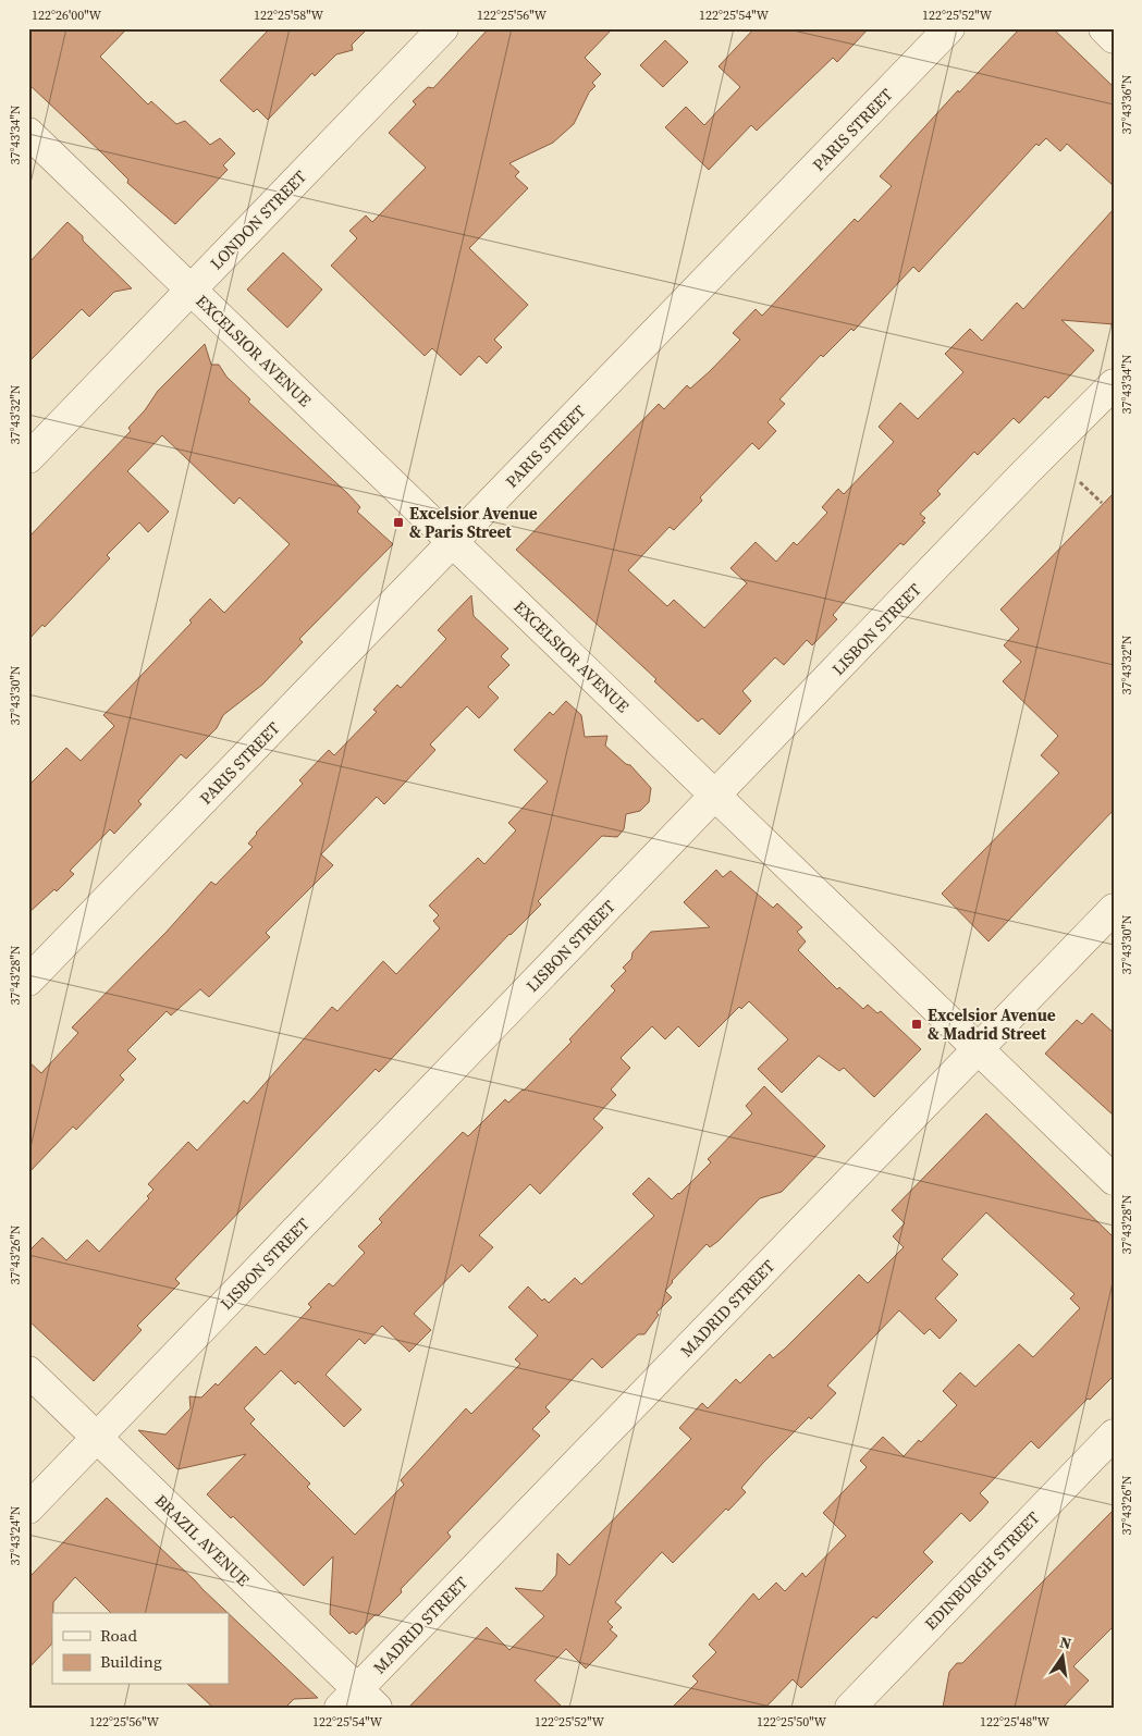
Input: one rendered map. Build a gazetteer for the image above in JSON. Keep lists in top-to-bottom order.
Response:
{
  "streets": {
    "street": [
      "PARIS STREET",
      "LONDON STREET",
      "EXCELSIOR AVENUE",
      "LISBON STREET",
      "MADRID STREET",
      "BRAZIL AVENUE",
      "EDINBURGH STREET"
    ]
  },
  "crossings": [
    ["PARIS STREET", "EXCELSIOR AVENUE"],
    ["LONDON STREET", "EXCELSIOR AVENUE"],
    ["EXCELSIOR AVENUE", "LISBON STREET"],
    ["EXCELSIOR AVENUE", "MADRID STREET"],
    ["LISBON STREET", "BRAZIL AVENUE"],
    ["MADRID STREET", "BRAZIL AVENUE"]
  ],
  "places": {
    "transit": ["Excelsior Avenue & Paris Street", "Excelsior Avenue & Madrid Street"]
  },
  "legend": ["Road", "Building"],
  "north": "top",
  "coordinates": [
    "122°26'00\"W",
    "122°25'58\"W",
    "122°25'56\"W",
    "122°25'54\"W",
    "122°25'52\"W",
    "37°43'36\"N",
    "37°43'34\"N",
    "37°43'32\"N",
    "37°43'30\"N",
    "37°43'28\"N",
    "37°43'26\"N",
    "37°43'24\"N",
    "122°25'50\"W",
    "122°25'48\"W"
  ]
}
